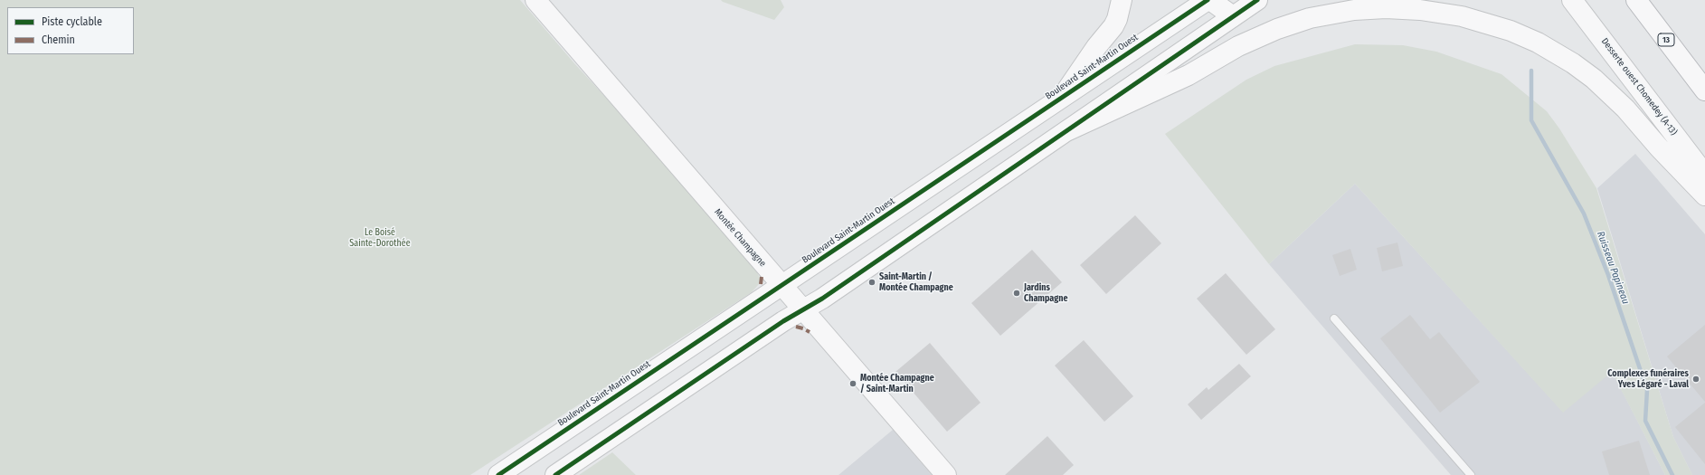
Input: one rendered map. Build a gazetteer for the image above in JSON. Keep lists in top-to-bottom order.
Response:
{
  "streets": {
    "main road": [
      "13",
      "Boulevard Saint-Martin Ouest",
      "Desserte ouest Chomedey (A-13)",
      "Montée Champagne"
    ]
  },
  "crossings": [
    ["Boulevard Saint-Martin Ouest", "Montée Champagne"]
  ],
  "water": ["Ruisseau Papineau"],
  "parks": ["Le Boisé Sainte-Dorothée"],
  "places": [
    "Saint-Martin / Montée Champagne",
    "Jardins Champagne",
    "Complexes funéraires Yves Légaré - Laval",
    "Montée Champagne / Saint-Martin"
  ],
  "legend": ["Piste cyclable", "Chemin"]
}
